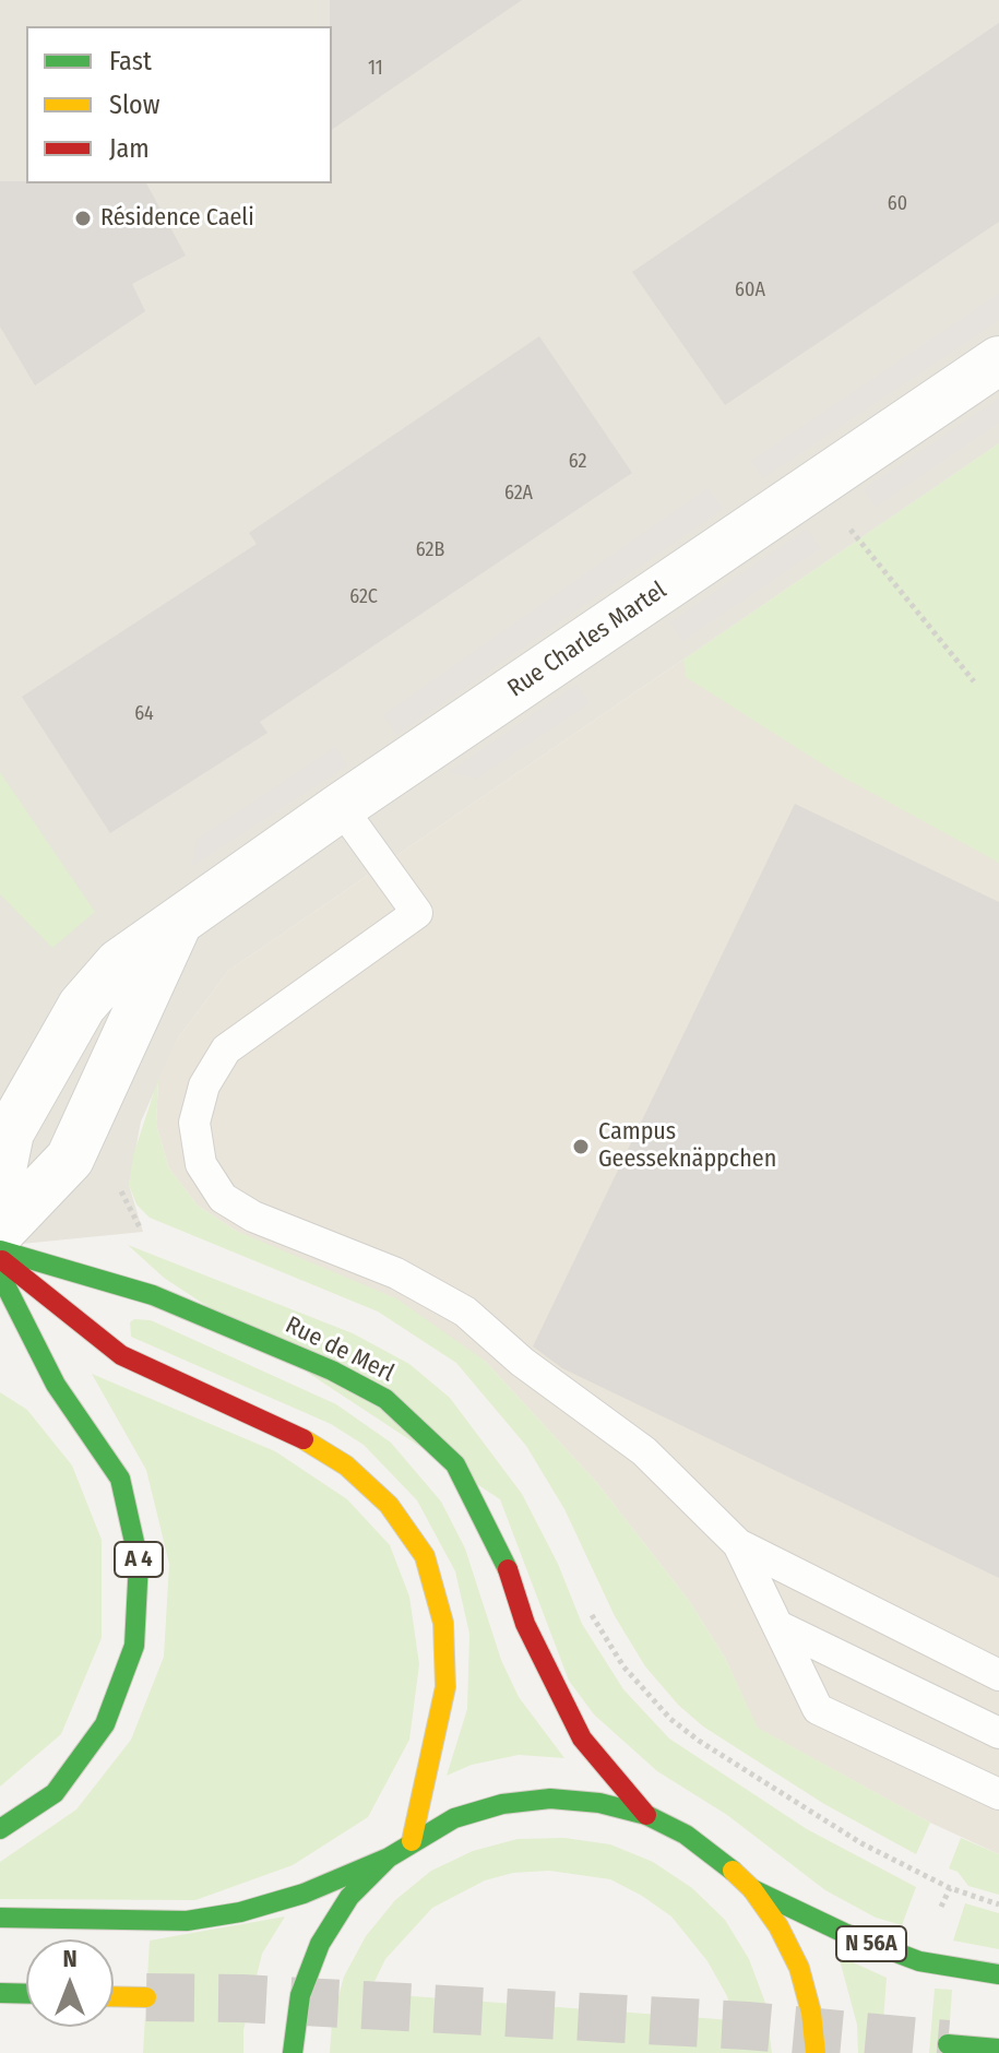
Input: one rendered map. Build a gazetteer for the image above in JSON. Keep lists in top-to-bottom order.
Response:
{
  "streets": {
    "main road": ["Rue de Merl", "A 4", "N 56A"],
    "street": ["Rue Charles Martel"]
  },
  "places": ["Résidence Caeli", "Campus Geesseknäppchen"],
  "house_numbers": [
    "11",
    "60",
    "60A",
    "62",
    "62A",
    "62B",
    "62C",
    "64"
  ],
  "legend": ["Fast", "Slow", "Jam"],
  "north": "top"
}
